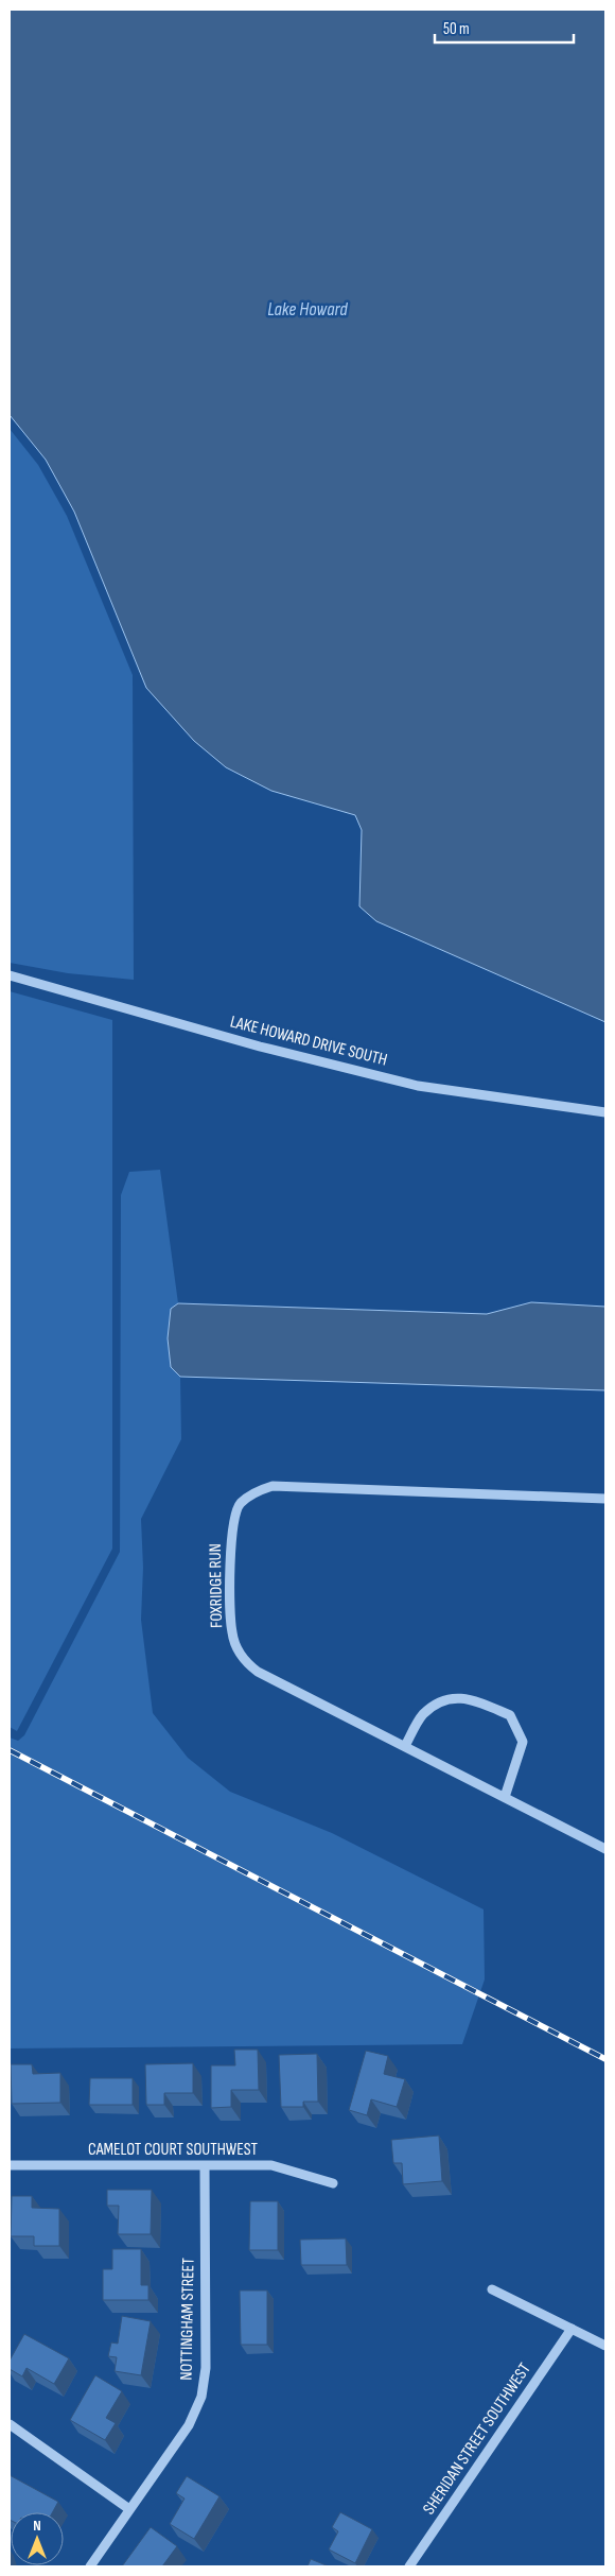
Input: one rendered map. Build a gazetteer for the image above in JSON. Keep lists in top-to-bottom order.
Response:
{
  "streets": {
    "street": [
      "LAKE HOWARD DRIVE SOUTH",
      "FOXRIDGE RUN",
      "CAMELOT COURT SOUTHWEST",
      "NOTTINGHAM STREET",
      "SHERIDAN STREET SOUTHWEST"
    ]
  },
  "crossings": [
    ["CAMELOT COURT SOUTHWEST", "NOTTINGHAM STREET"]
  ],
  "water": ["Lake Howard"],
  "scale_bar": "50 m",
  "north": "top"
}
